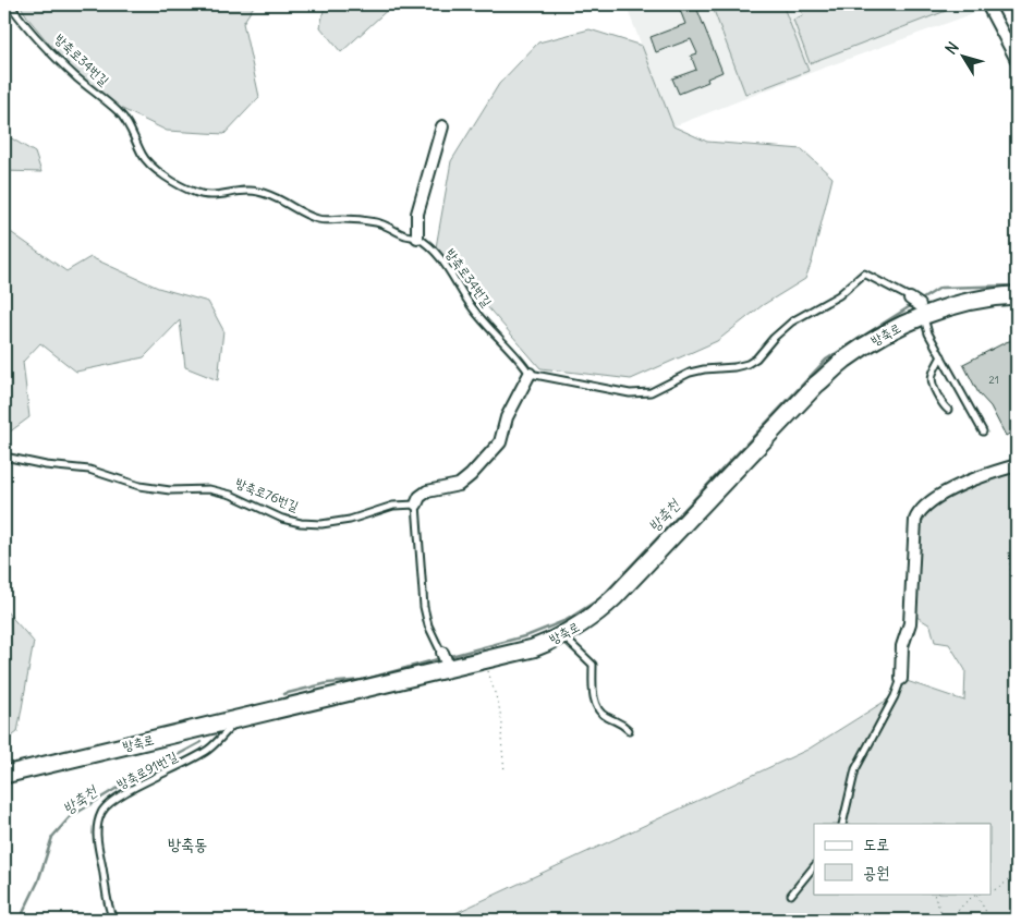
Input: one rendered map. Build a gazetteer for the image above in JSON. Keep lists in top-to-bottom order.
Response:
{
  "streets": {
    "street": ["방축로"],
    "lane": ["방축로34번길", "방축로76번길", "방축로91번길"]
  },
  "crossings": [
    ["방축로", "방축로91번길"]
  ],
  "districts": ["방축동"],
  "water": ["방축천"],
  "house_numbers": ["21"],
  "legend": ["도로", "공원"],
  "north": "top left"
}
